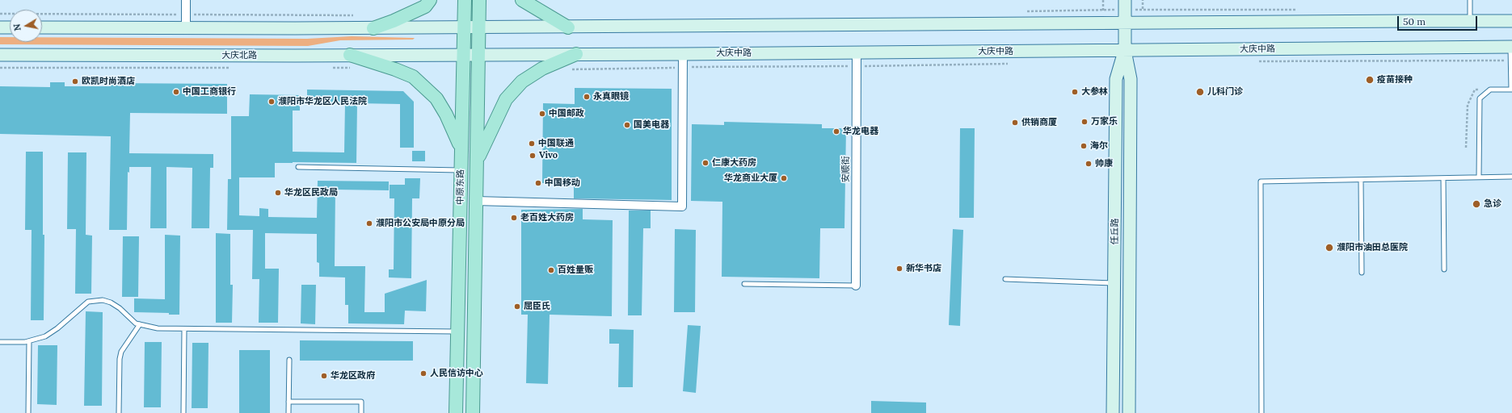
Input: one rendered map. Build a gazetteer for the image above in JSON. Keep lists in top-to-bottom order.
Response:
{
  "streets": {
    "main road": [
      "大庆中路",
      "大庆北路",
      "中原东路",
      "任丘路"
    ],
    "street": ["安顺街"]
  },
  "crossings": [
    ["大庆中路", "大庆北路"],
    ["大庆中路", "安顺街"],
    ["大庆中路", "中原东路"],
    ["大庆中路", "任丘路"],
    ["大庆北路", "中原东路"]
  ],
  "places": [
    "疫苗接种",
    "欧凯时尚酒店",
    "中国工商银行",
    "大参林",
    "儿科门诊",
    "永真眼镜",
    "濮阳市华龙区人民法院",
    "中国邮政",
    "万家乐",
    "供销商厦",
    "国美电器",
    "华龙电器",
    "中国联通",
    "海尔",
    "Vivo",
    "仁康大药房",
    "帅康",
    "华龙商业大厦",
    "中国移动",
    "华龙区民政局",
    "急诊",
    "老百姓大药房",
    "濮阳市公安局中原分局",
    "濮阳市油田总医院",
    "新华书店",
    "百姓量贩",
    "屈臣氏",
    "人民信访中心",
    "华龙区政府"
  ],
  "scale_bar": "50 m",
  "north": "left"
}
